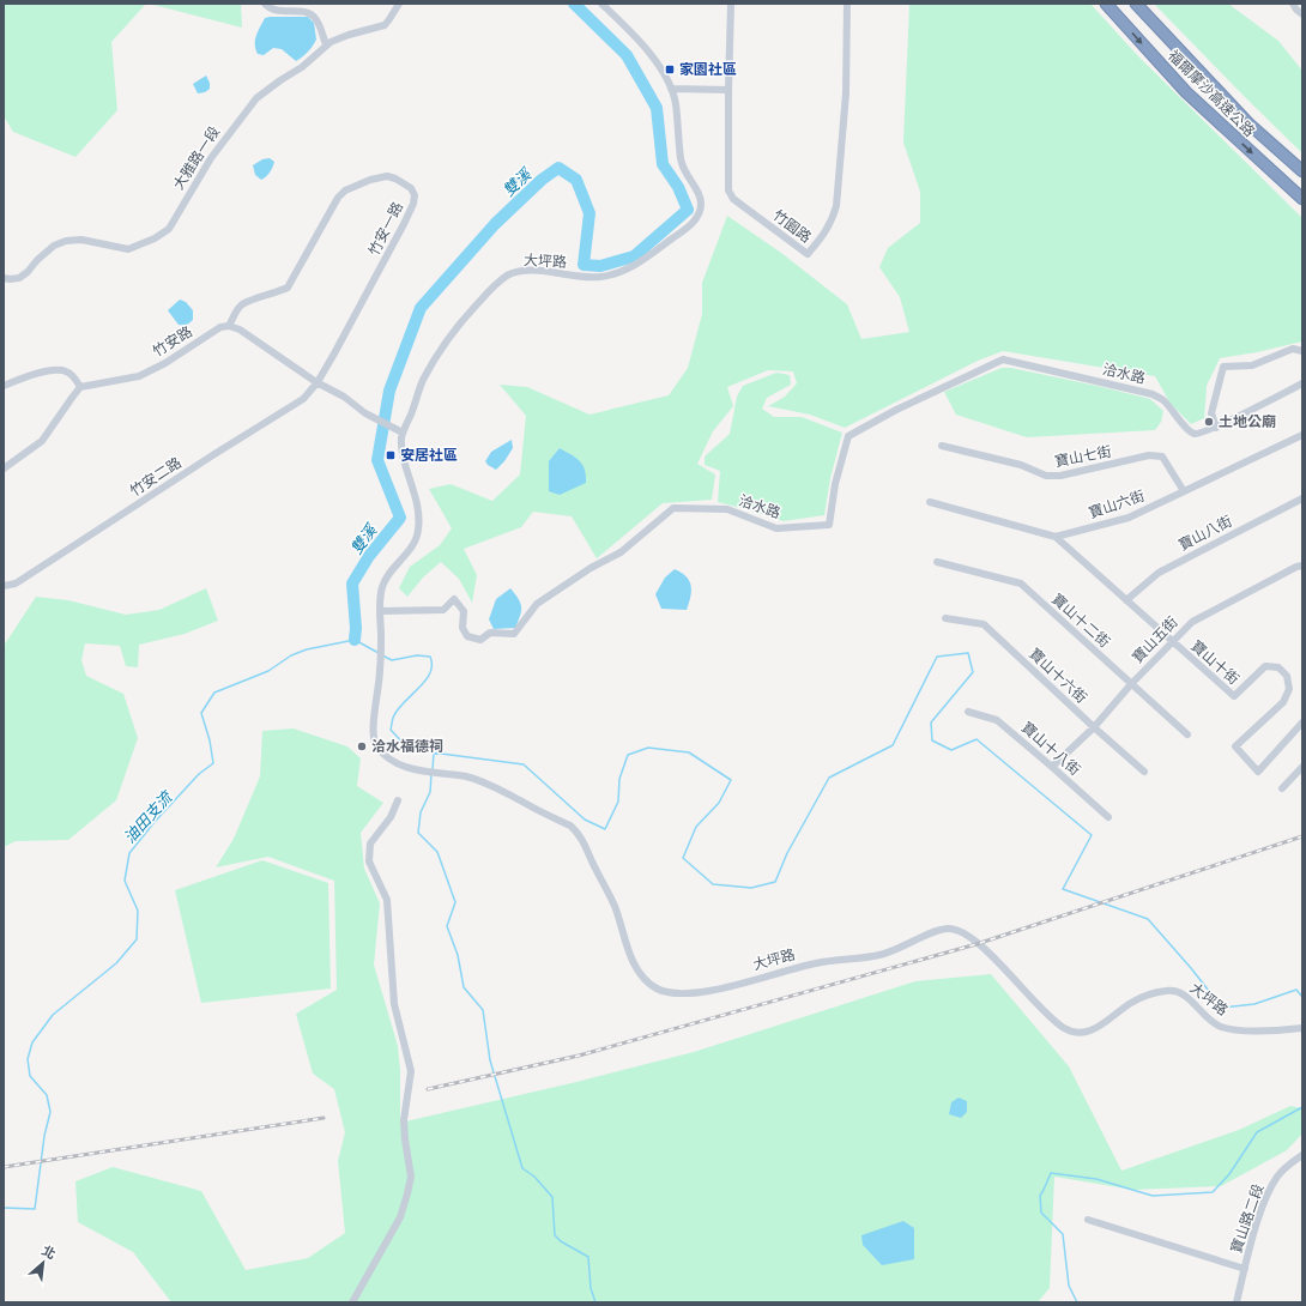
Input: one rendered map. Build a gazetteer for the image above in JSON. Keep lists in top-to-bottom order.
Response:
{
  "streets": {
    "highway": ["福爾摩沙高速公路"],
    "street": [
      "大雅路一段",
      "竹園路",
      "竹安一路",
      "大坪路",
      "竹安路",
      "洽水路",
      "寶山七街",
      "竹安二路",
      "寶山六街",
      "寶山八街",
      "寶山十二街",
      "寶山五街",
      "寶山十街",
      "寶山十六街",
      "寶山十八街",
      "寶山路二段"
    ]
  },
  "crossings": [
    ["竹安一路", "竹安路"],
    ["竹安一路", "竹安二路"],
    ["大坪路", "洽水路"],
    ["寶山七街", "寶山六街"],
    ["寶山六街", "寶山十街"],
    ["寶山八街", "寶山十街"],
    ["寶山十二街", "寶山五街"],
    ["寶山五街", "寶山十街"],
    ["寶山五街", "寶山十六街"],
    ["寶山五街", "寶山十八街"]
  ],
  "water": ["雙溪", "油田支流"],
  "places": {
    "transit": ["家園社區", "安居社區"],
    "other": ["土地公廟", "洽水福德祠"]
  },
  "north": "top right"
}
